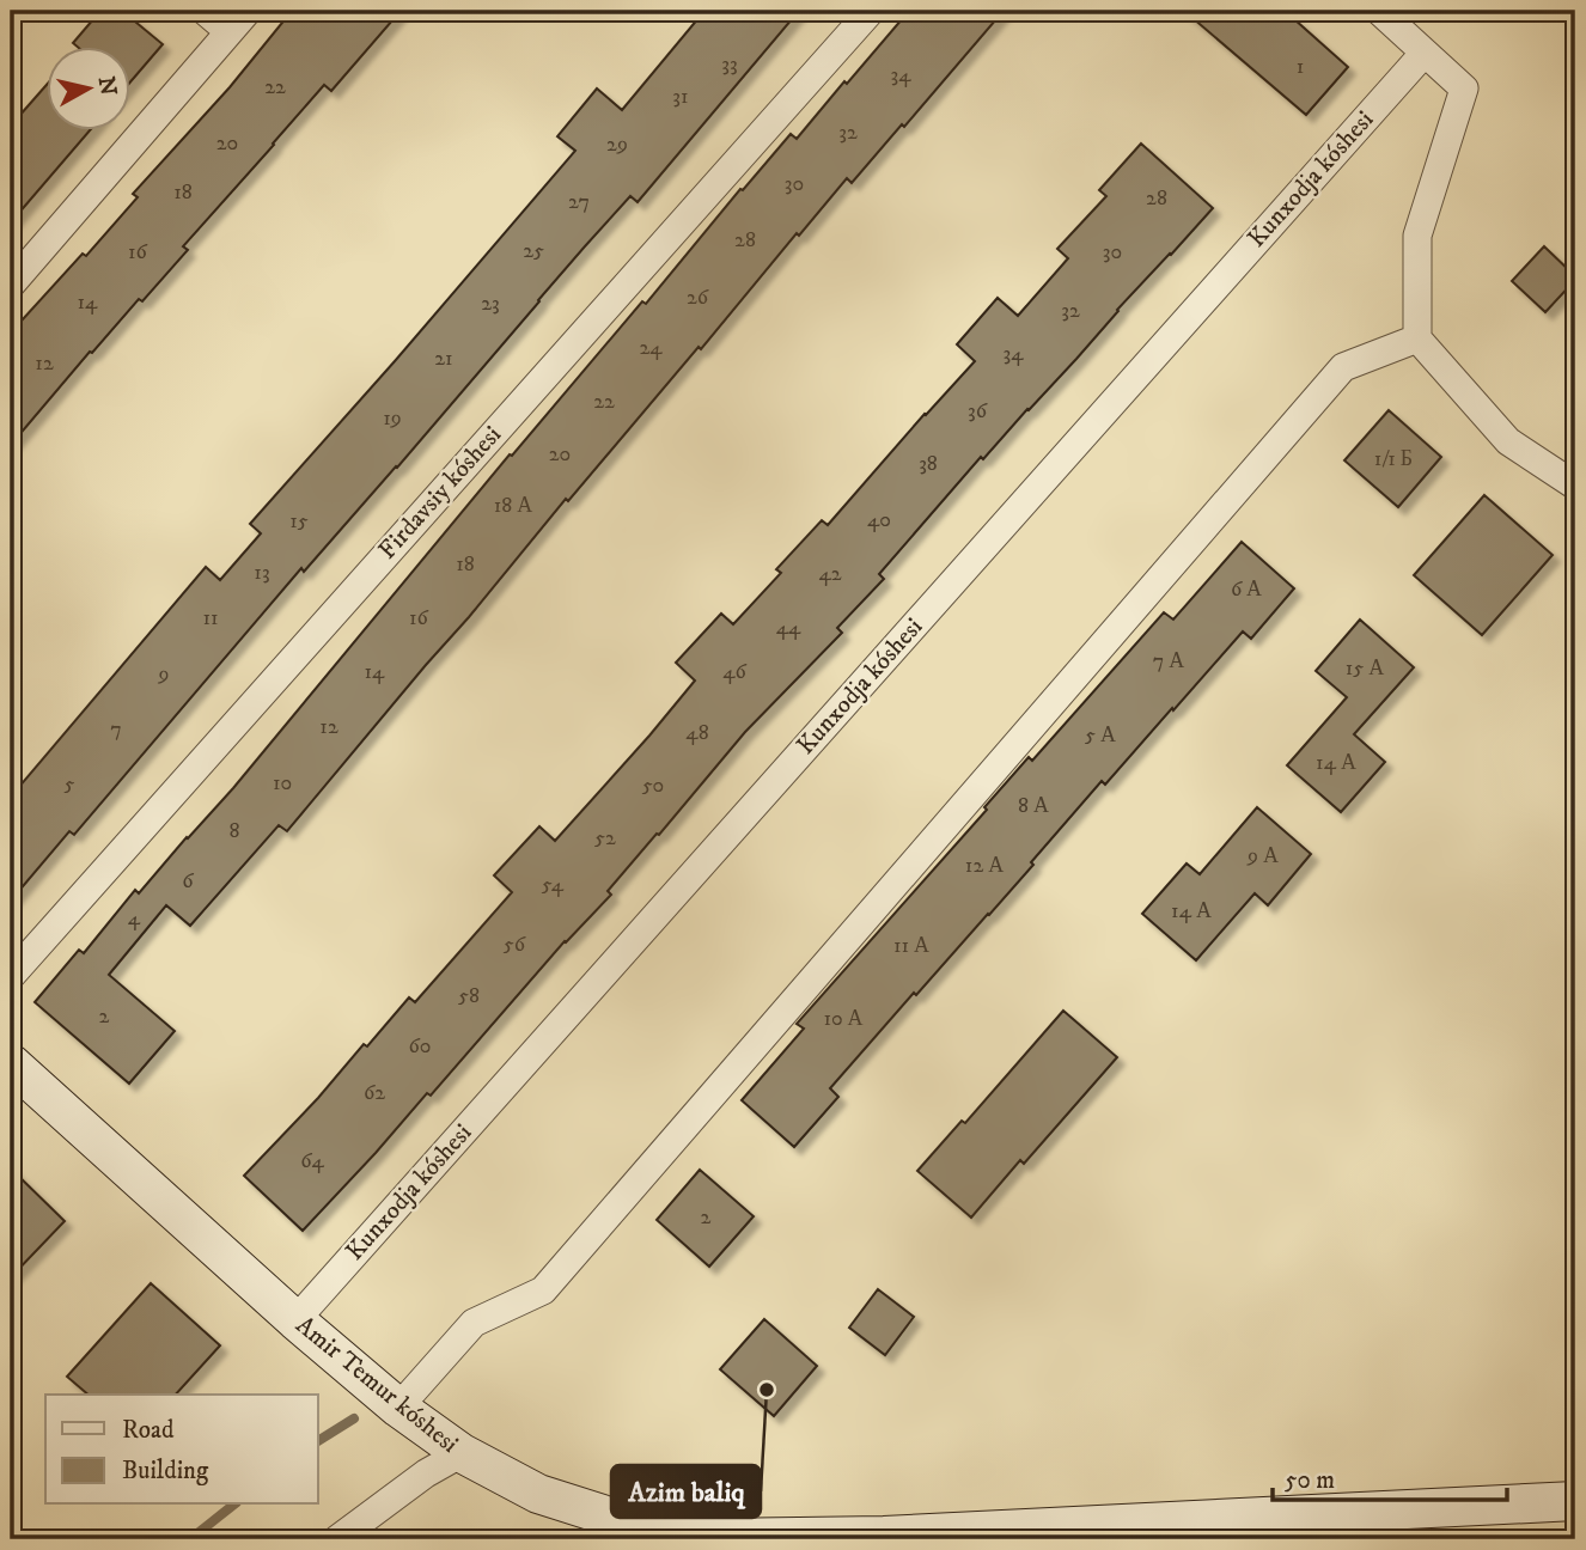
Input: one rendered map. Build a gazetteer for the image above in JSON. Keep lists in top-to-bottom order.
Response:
{
  "streets": {
    "street": ["Kunxodja kóshesi", "Firdavsiy kóshesi", "Amir Temur kóshesi"]
  },
  "crossings": [
    ["Kunxodja kóshesi", "Amir Temur kóshesi"]
  ],
  "places": ["Azim baliq"],
  "house_numbers": [
    "33",
    "1",
    "34",
    "22",
    "31",
    "32",
    "20",
    "29",
    "30",
    "18",
    "28",
    "27",
    "28",
    "25",
    "16",
    "30",
    "26",
    "14",
    "23",
    "32",
    "24",
    "34",
    "21",
    "12",
    "22",
    "36",
    "19",
    "20",
    "1/1 Б",
    "38",
    "18 А",
    "40",
    "15",
    "18",
    "13",
    "42",
    "6 А",
    "11",
    "16",
    "44",
    "7 А",
    "15 А",
    "14",
    "46",
    "9",
    "12",
    "7",
    "48",
    "5 А",
    "14 А",
    "10",
    "5",
    "50",
    "8 А",
    "8",
    "52",
    "9 А",
    "12 А",
    "6",
    "54",
    "14 А",
    "4",
    "56",
    "11 А",
    "58",
    "2",
    "10 А",
    "60",
    "62",
    "64",
    "2"
  ],
  "legend": ["Road", "Building"],
  "scale_bar": "50 m",
  "north": "right"
}
